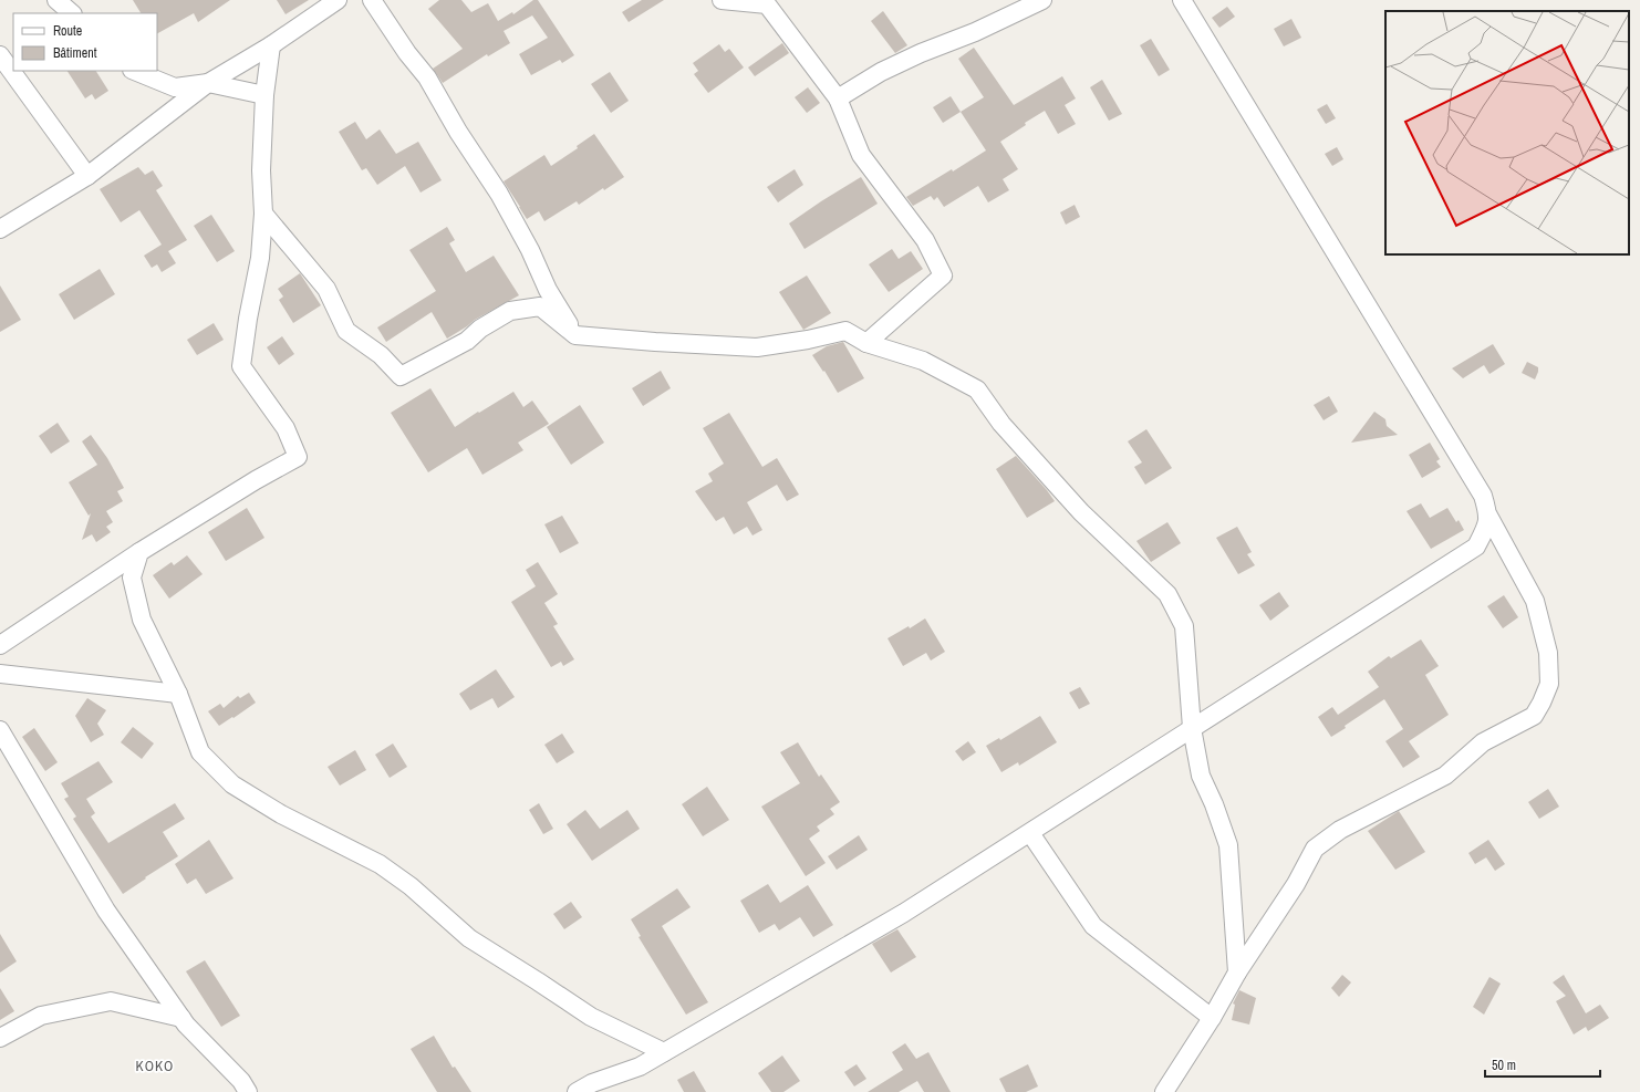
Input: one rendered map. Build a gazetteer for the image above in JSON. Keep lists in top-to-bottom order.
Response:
{
  "districts": ["KOKO"],
  "legend": ["Route", "Bâtiment"],
  "scale_bar": "50 m"
}
